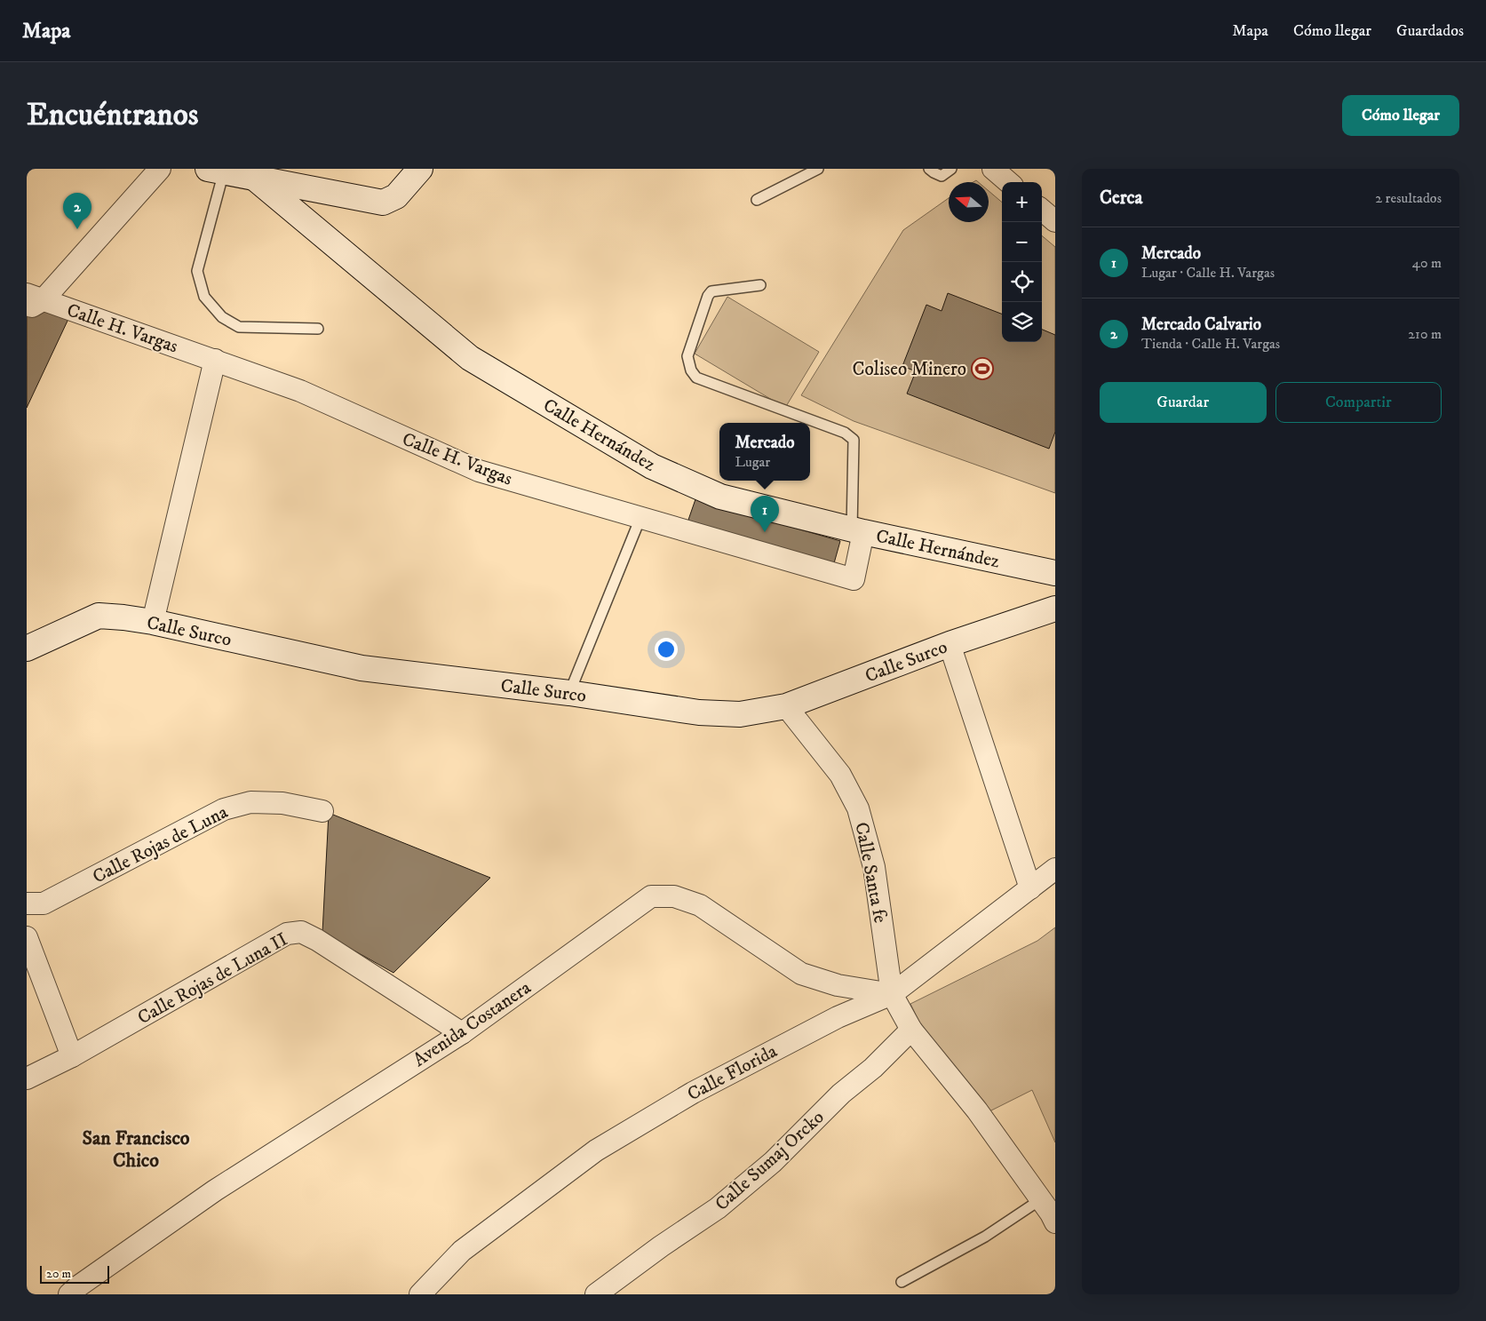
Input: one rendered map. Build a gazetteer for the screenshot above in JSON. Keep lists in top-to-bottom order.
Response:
{
  "streets": {
    "main road": ["Calle Hernández", "Calle Surco"],
    "street": [
      "Calle H. Vargas",
      "Calle Rojas de Luna",
      "Calle Santa fe",
      "Calle Rojas de Luna II",
      "Avenida Costanera",
      "Calle Florida",
      "Calle Sumaj Orcko"
    ]
  },
  "crossings": [
    ["Calle H. Vargas", "Calle Hernández"],
    ["Calle Surco", "Calle Santa fe"],
    ["Calle Santa fe", "Avenida Costanera"],
    ["Calle Santa fe", "Calle Florida"],
    ["Calle Santa fe", "Calle Sumaj Orcko"],
    ["Calle Rojas de Luna II", "Avenida Costanera"],
    ["Avenida Costanera", "Calle Florida"]
  ],
  "districts": ["San Francisco Chico"],
  "places": {
    "sports": ["Coliseo Minero"]
  },
  "scale_bar": "20 m",
  "north": "left",
  "page": {
    "header": "Mapa",
    "nav": ["Mapa", "Cómo llegar", "Guardados"],
    "buttons": [
      "Cómo llegar",
      ["Guardar", "Compartir"]
    ],
    "title": "Encuéntranos",
    "heading": ["Cerca", "2 resultados"],
    "map_buttons": ["+", "−"],
    "pins": ["2", "1"],
    "list": [
      {
        "mark": "1",
        "name": "Mercado",
        "note": "Lugar · Calle H. Vargas",
        "value": "40 m"
      },
      {
        "mark": "2",
        "name": "Mercado Calvario",
        "note": "Tienda · Calle H. Vargas",
        "value": "210 m"
      }
    ],
    "popup": ["Mercado", "Lugar"],
    "scale": "20 m"
  }
}
